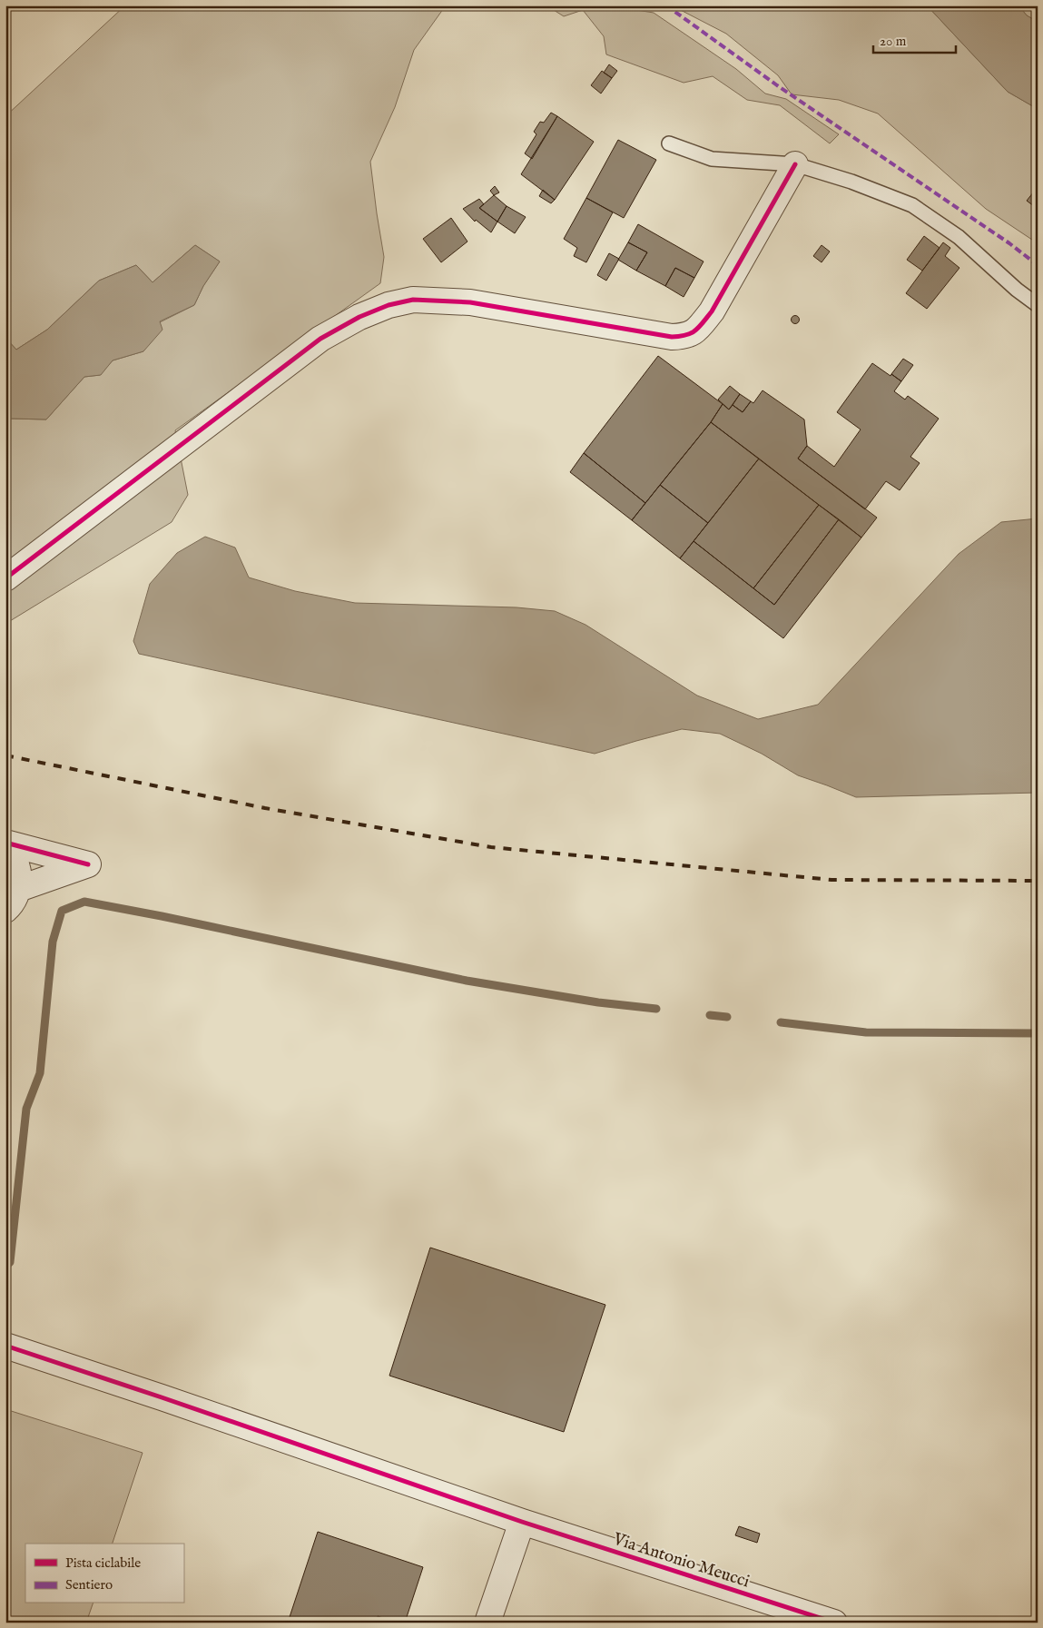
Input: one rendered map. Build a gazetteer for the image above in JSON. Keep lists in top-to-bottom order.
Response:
{
  "streets": {
    "street": ["Via Antonio Meucci"]
  },
  "legend": ["Pista ciclabile", "Sentiero"],
  "scale_bar": "20 m"
}
